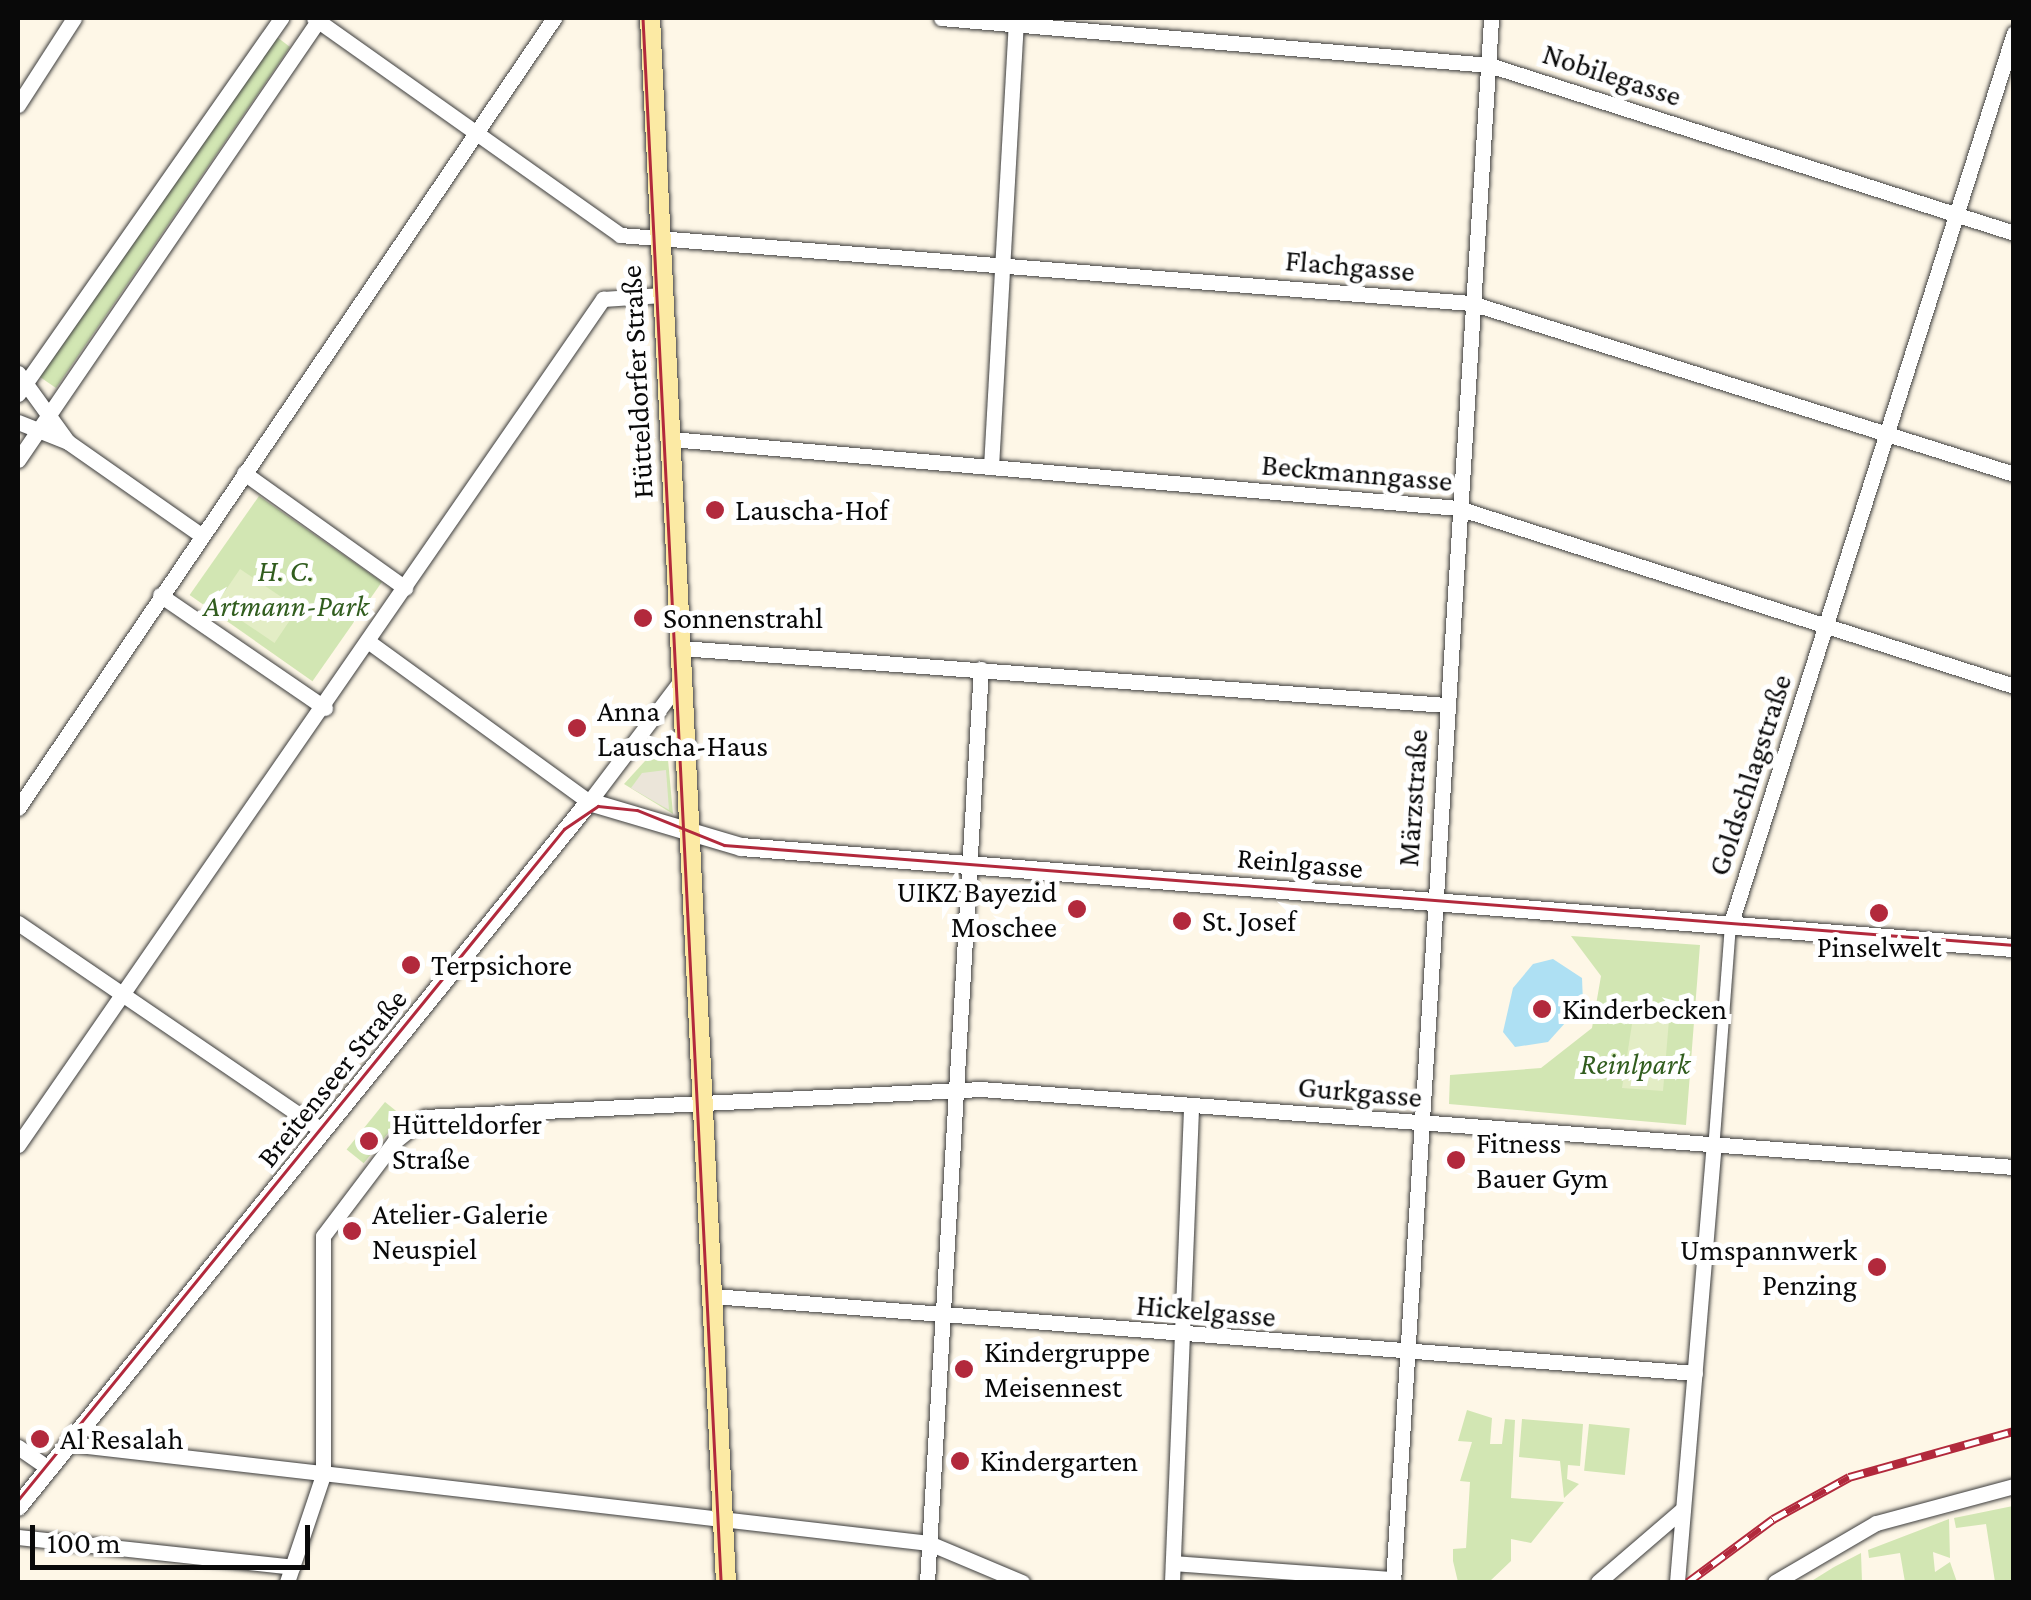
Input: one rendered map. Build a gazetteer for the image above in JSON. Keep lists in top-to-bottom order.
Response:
{
  "streets": {
    "main road": ["Hütteldorfer Straße"],
    "street": [
      "Nobilegasse",
      "Flachgasse",
      "Beckmanngasse",
      "Goldschlagstraße",
      "Märzstraße",
      "Reinlgasse",
      "Breitenseer Straße",
      "Gurkgasse",
      "Hickelgasse"
    ]
  },
  "crossings": [
    ["Nobilegasse", "Goldschlagstraße"],
    ["Nobilegasse", "Märzstraße"],
    ["Flachgasse", "Hütteldorfer Straße"],
    ["Flachgasse", "Goldschlagstraße"],
    ["Flachgasse", "Märzstraße"],
    ["Hütteldorfer Straße", "Beckmanngasse"],
    ["Hütteldorfer Straße", "Reinlgasse"],
    ["Hütteldorfer Straße", "Breitenseer Straße"],
    ["Hütteldorfer Straße", "Gurkgasse"],
    ["Hütteldorfer Straße", "Hickelgasse"],
    ["Beckmanngasse", "Goldschlagstraße"],
    ["Beckmanngasse", "Märzstraße"],
    ["Goldschlagstraße", "Reinlgasse"],
    ["Goldschlagstraße", "Gurkgasse"],
    ["Goldschlagstraße", "Hickelgasse"],
    ["Märzstraße", "Reinlgasse"],
    ["Märzstraße", "Gurkgasse"],
    ["Märzstraße", "Hickelgasse"],
    ["Reinlgasse", "Breitenseer Straße"]
  ],
  "parks": ["H. C. Artmann-Park", "Reinlpark"],
  "places": [
    "Lauscha-Hof",
    "Sonnenstrahl",
    "Anna Lauscha-Haus",
    "UIKZ Bayezid Moschee",
    "Pinselwelt",
    "St. Josef",
    "Terpsichore",
    "Kinderbecken",
    "Hütteldorfer Straße",
    "Fitness Bauer Gym",
    "Atelier-Galerie Neuspiel",
    "Umspannwerk Penzing",
    "Kindergruppe Meisennest",
    "Al Resalah",
    "Kindergarten"
  ],
  "scale_bar": "100 m"
}
